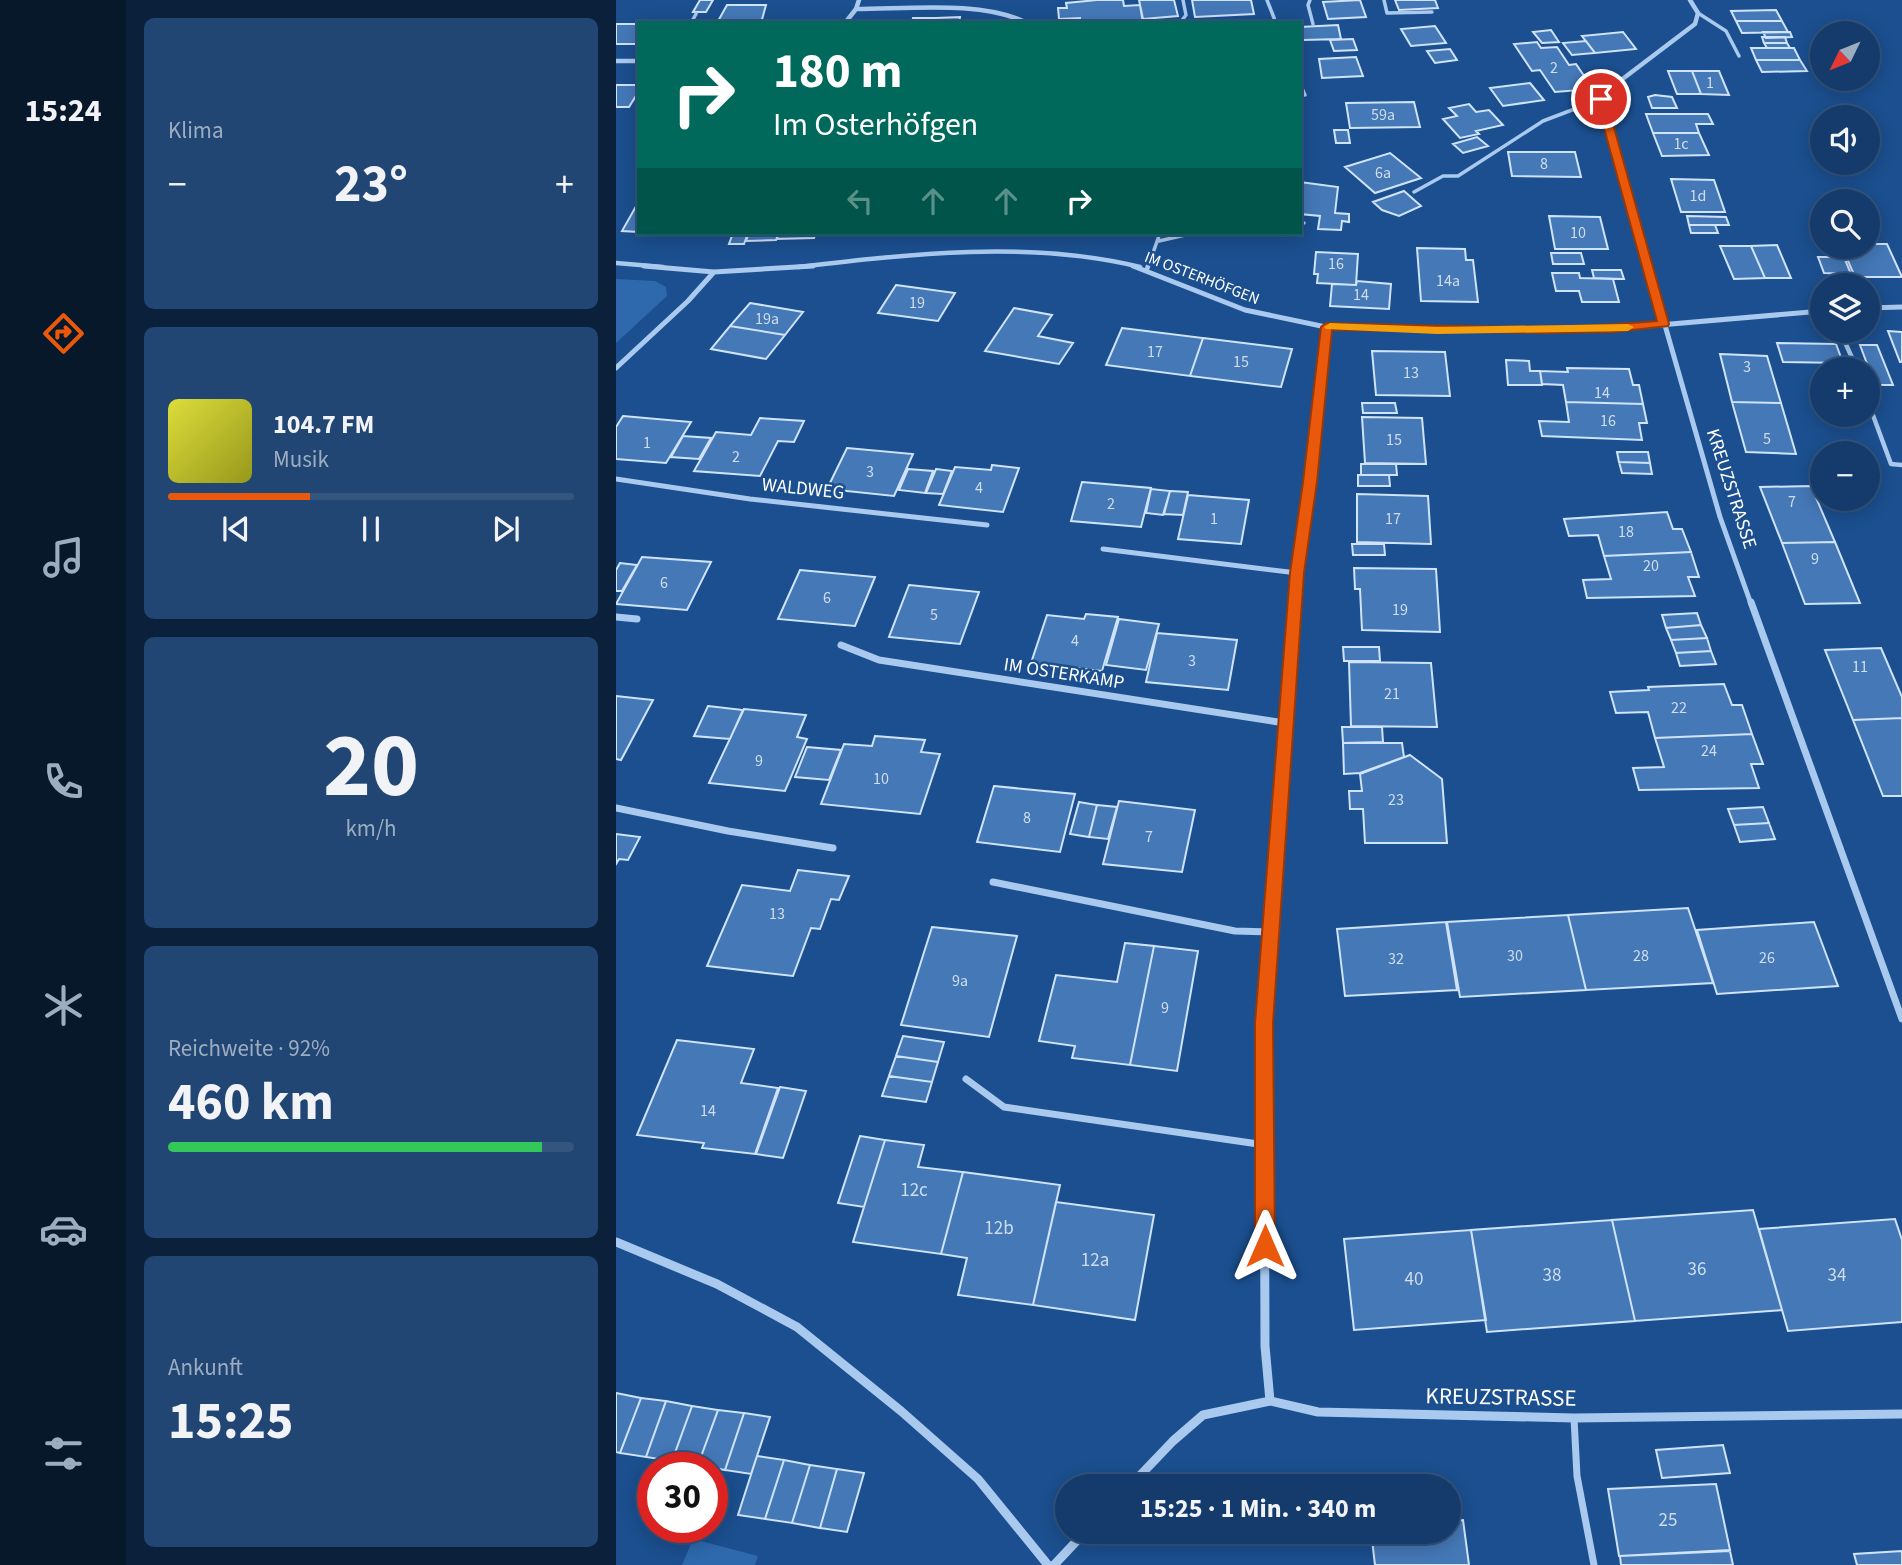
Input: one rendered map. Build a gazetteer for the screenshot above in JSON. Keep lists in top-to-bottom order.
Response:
{
  "streets": {
    "street": [
      "IM OSTERHÖFGEN",
      "WALDWEG",
      "KREUZSTRASSE",
      "IM OSTERKAMP"
    ]
  },
  "crossings": [
    ["IM OSTERHÖFGEN", "KREUZSTRASSE"]
  ],
  "house_numbers": [
    "2",
    "1",
    "59a",
    "1c",
    "8",
    "6a",
    "1d",
    "10",
    "16",
    "14a",
    "14",
    "19",
    "19a",
    "17",
    "15",
    "3",
    "13",
    "14",
    "16",
    "5",
    "15",
    "1",
    "2",
    "3",
    "4",
    "7",
    "2",
    "1",
    "17",
    "18",
    "9",
    "20",
    "6",
    "6",
    "19",
    "5",
    "4",
    "3",
    "11",
    "21",
    "22",
    "24",
    "9",
    "10",
    "23",
    "8",
    "7",
    "13",
    "30",
    "28",
    "26",
    "32",
    "9a",
    "9",
    "14",
    "12c",
    "12b",
    "12a",
    "36",
    "38",
    "34",
    "40",
    "25"
  ],
  "north": "bottom left",
  "page": {
    "tabs": "15:24",
    "tile": [
      "Klima",
      ["20", "km/h"],
      ["Reichweite · 92%", "460 km"],
      ["Ankunft", "15:25"]
    ],
    "map_buttons": ["+", "−"],
    "turn": ["180 m", "Im Osterhöfgen"],
    "heat": ["−", "23°", "+"],
    "song": ["104.7 FM", "Musik"],
    "limit": "30",
    "trip": "15:25 · 1 Min. · 340 m"
  }
}
